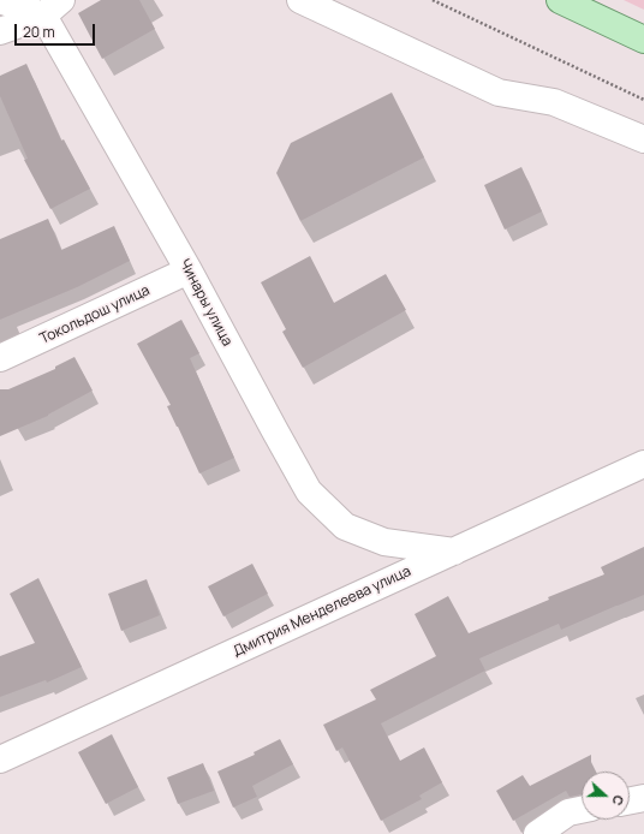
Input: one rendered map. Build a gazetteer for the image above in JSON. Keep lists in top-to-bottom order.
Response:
{
  "streets": {
    "street": ["Чинары улица", "Токольдош улица", "Дмитрия Менделеева улица"]
  },
  "crossings": [
    ["Чинары улица", "Токольдош улица"],
    ["Чинары улица", "Дмитрия Менделеева улица"]
  ],
  "scale_bar": "20 m",
  "north": "right"
}
